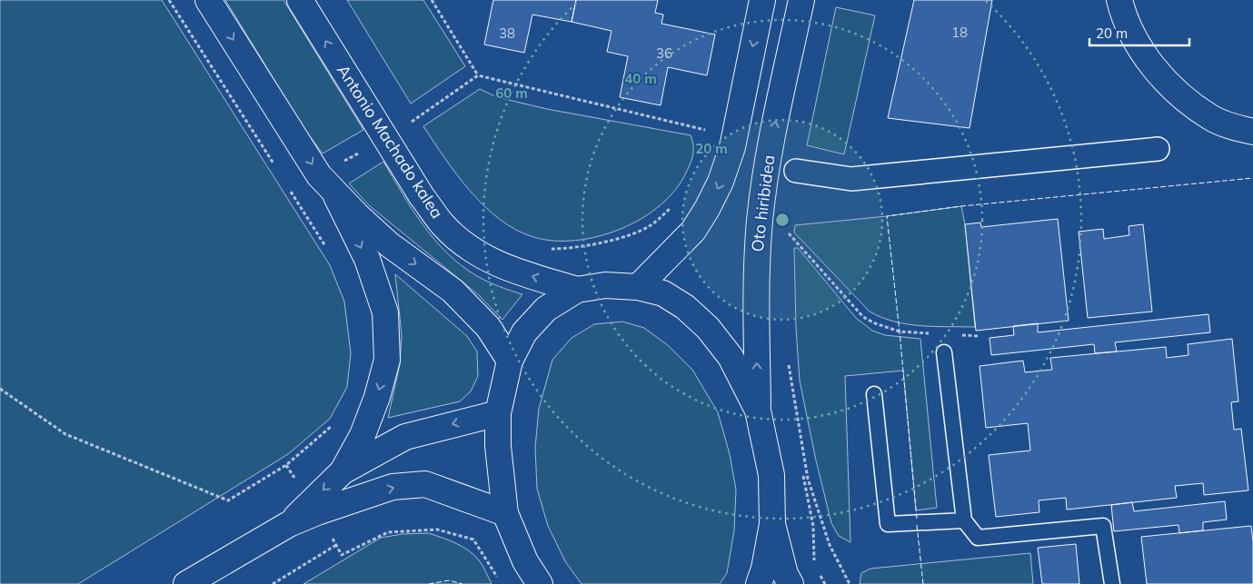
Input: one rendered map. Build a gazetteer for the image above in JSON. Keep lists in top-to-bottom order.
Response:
{
  "streets": {
    "main road": ["Antonio Machado kalea", "Oto hiribidea"]
  },
  "house_numbers": ["18", "38", "36"],
  "scale_bar": "20 m",
  "rings": ["40 m", "60 m", "20 m"]
}
